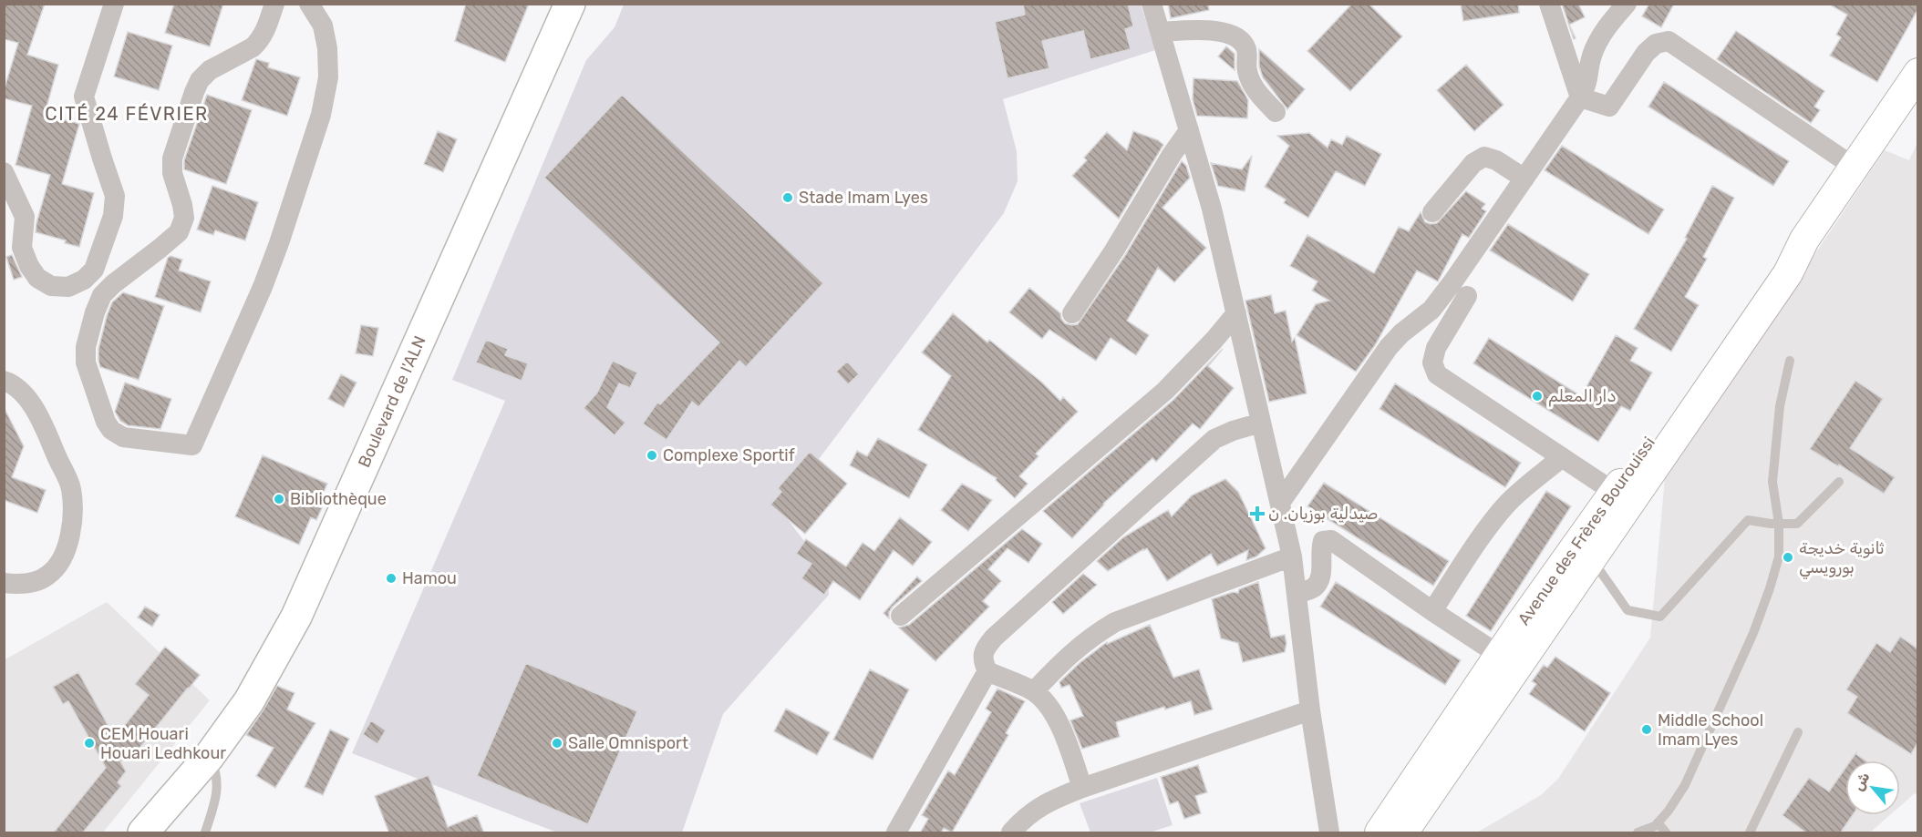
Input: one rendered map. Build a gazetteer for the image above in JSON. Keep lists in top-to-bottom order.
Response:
{
  "streets": {
    "main road": ["Boulevard de l'ALN", "Avenue des Frères Bourouissi"]
  },
  "districts": ["CITÉ 24 FÉVRIER"],
  "places": {
    "other": [
      "Stade Imam Lyes",
      "دار المعلم",
      "Complexe Sportif",
      "Bibliothèque",
      "ثانوية خديجة بورويسي",
      "Hamou",
      "Middle School Imam Lyes",
      "CEM Houari Houari Ledhkour",
      "Salle Omnisport"
    ],
    "health": ["صيدلية بوزيان. ن"]
  },
  "north": "top left"
}
